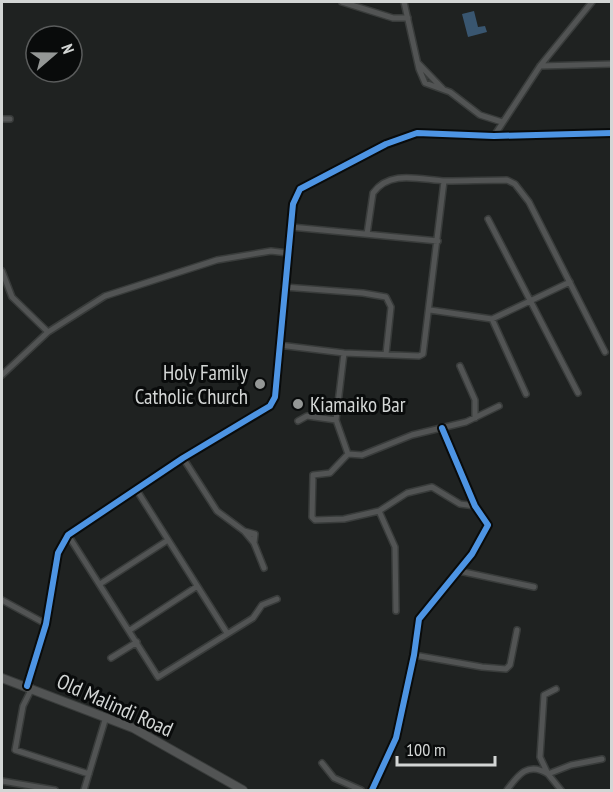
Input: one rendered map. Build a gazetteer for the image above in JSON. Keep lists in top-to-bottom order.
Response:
{
  "streets": {
    "main road": ["Old Malindi Road"]
  },
  "places": ["Holy Family Catholic Church", "Kiamaiko Bar"],
  "scale_bar": "100 m",
  "north": "right"
}
